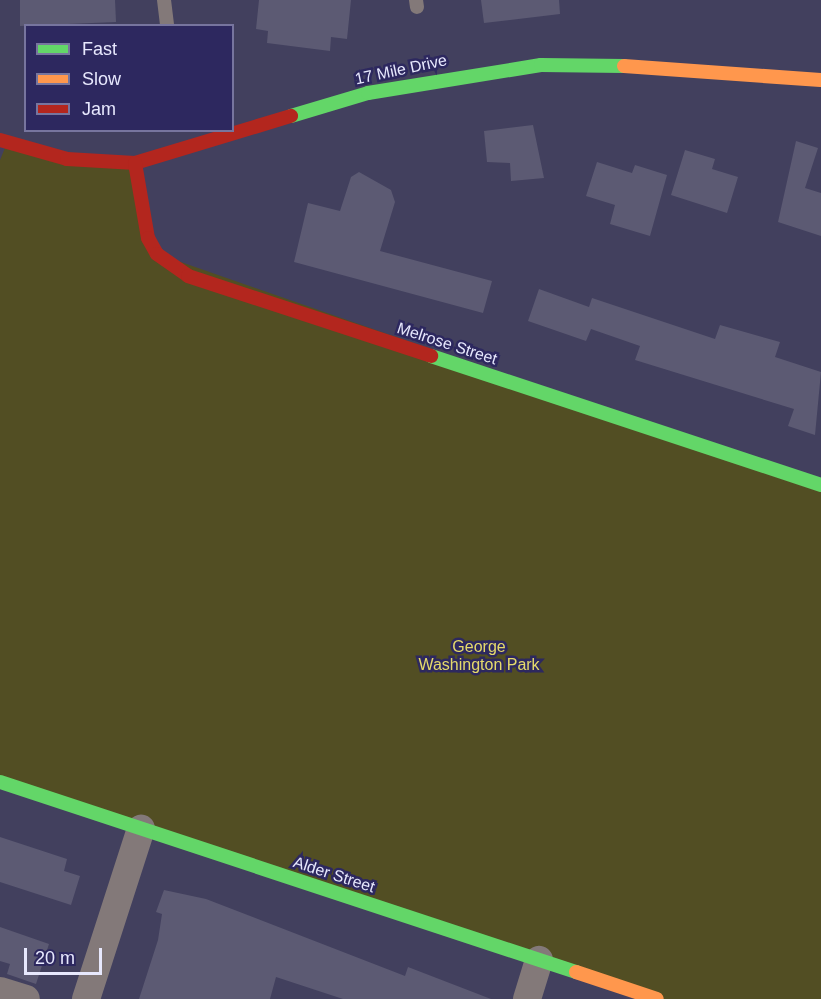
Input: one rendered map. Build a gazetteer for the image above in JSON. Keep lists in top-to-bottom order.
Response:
{
  "streets": {
    "street": ["17 Mile Drive", "Melrose Street", "Alder Street"]
  },
  "crossings": [
    ["17 Mile Drive", "Melrose Street"]
  ],
  "parks": ["George Washington Park"],
  "legend": ["Fast", "Slow", "Jam"],
  "scale_bar": "20 m"
}
